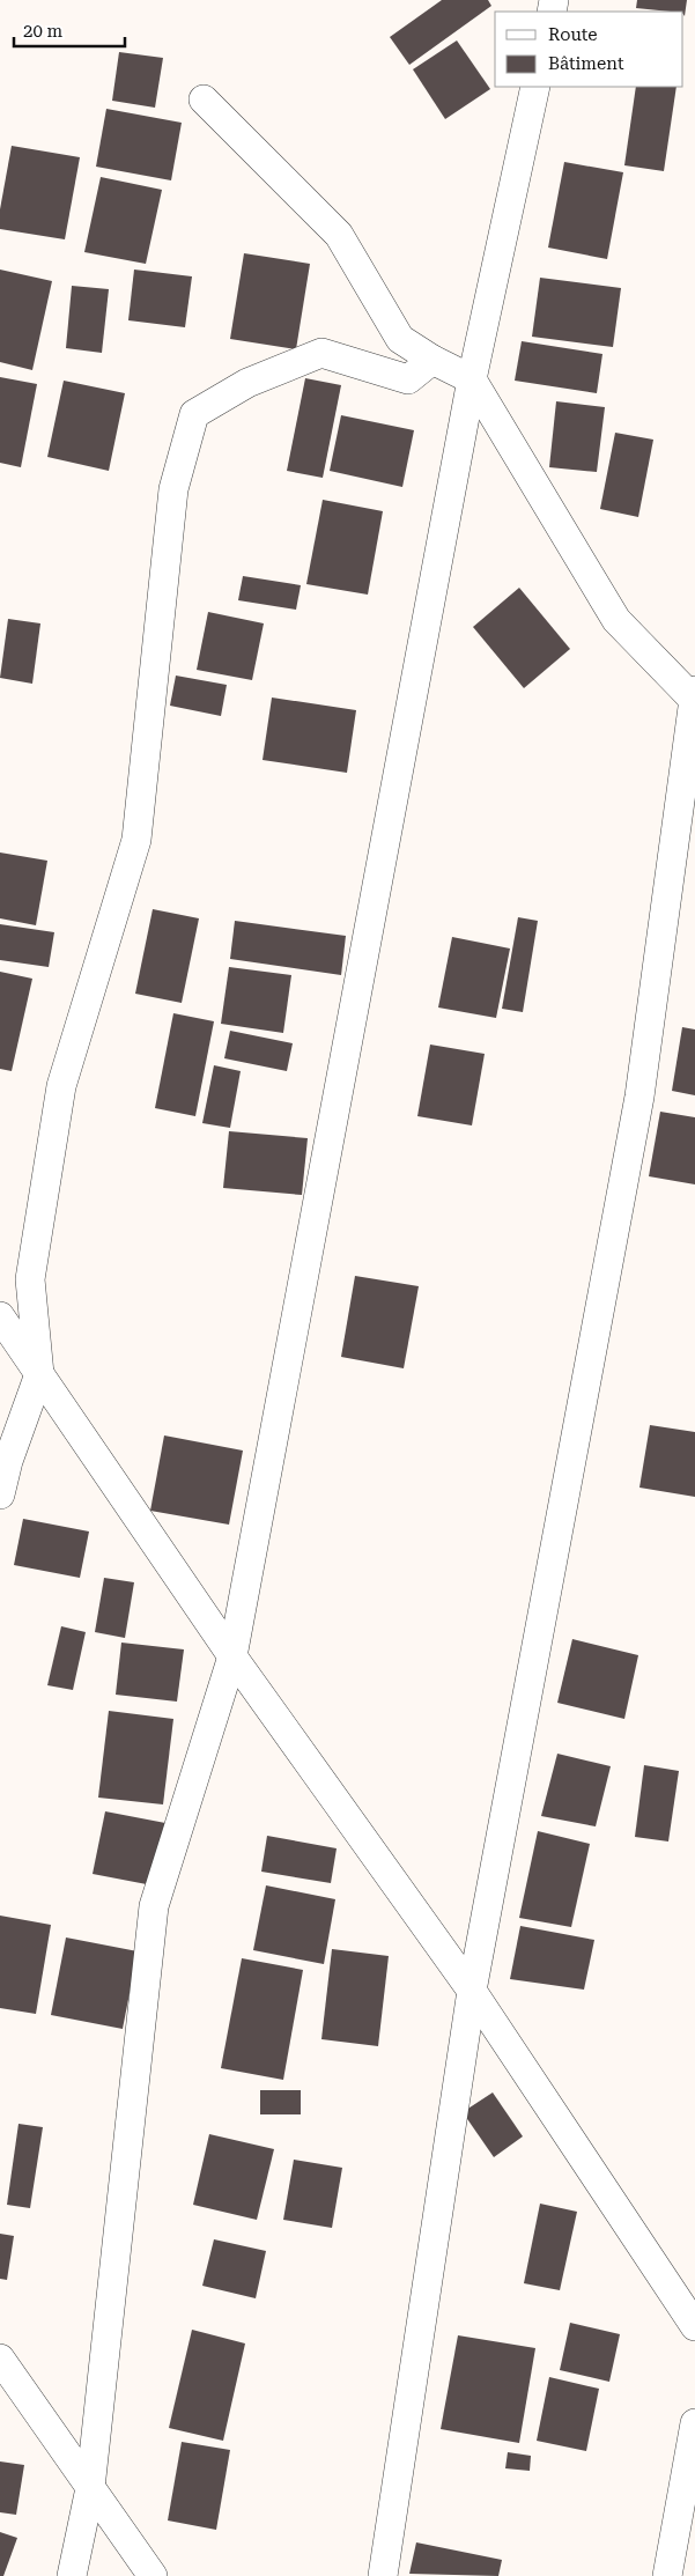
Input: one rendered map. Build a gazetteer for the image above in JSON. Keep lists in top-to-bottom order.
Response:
{
  "legend": ["Route", "Bâtiment"],
  "scale_bar": "20 m"
}
